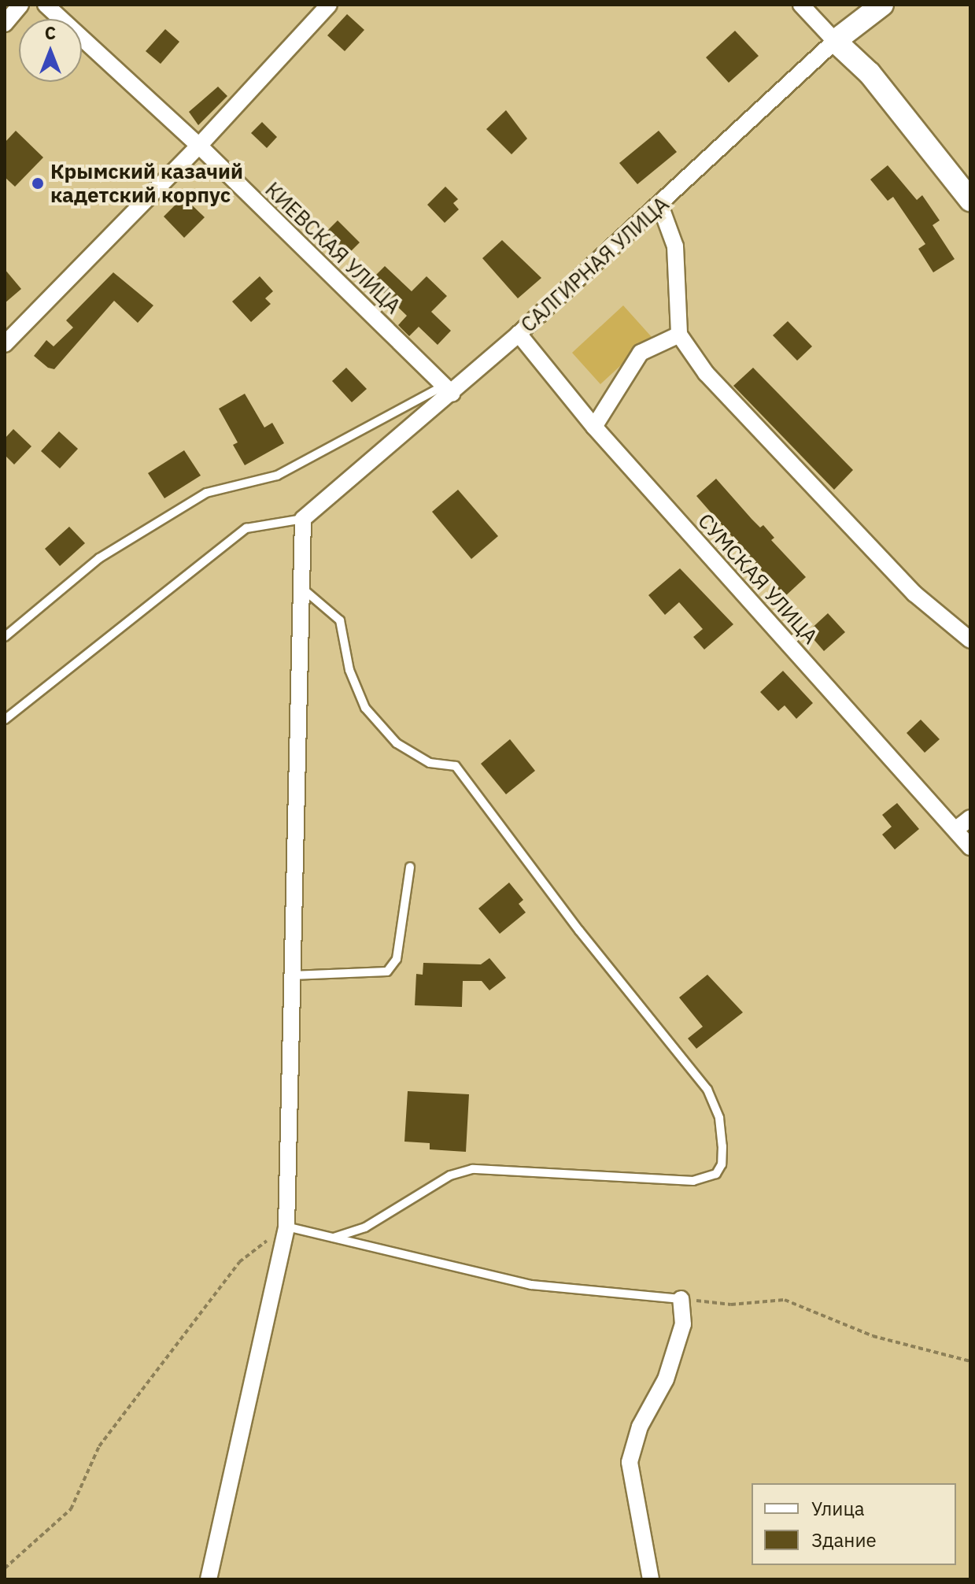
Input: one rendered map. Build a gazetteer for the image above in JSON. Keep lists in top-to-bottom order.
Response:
{
  "streets": {
    "main road": ["САЛГИРНАЯ УЛИЦА"],
    "street": ["КИЕВСКАЯ УЛИЦА", "СУМСКАЯ УЛИЦА"]
  },
  "crossings": [
    ["КИЕВСКАЯ УЛИЦА", "САЛГИРНАЯ УЛИЦА"],
    ["САЛГИРНАЯ УЛИЦА", "СУМСКАЯ УЛИЦА"]
  ],
  "places": ["Крымский казачий кадетский корпус"],
  "legend": ["Улица", "Здание"],
  "north": "top"
}
